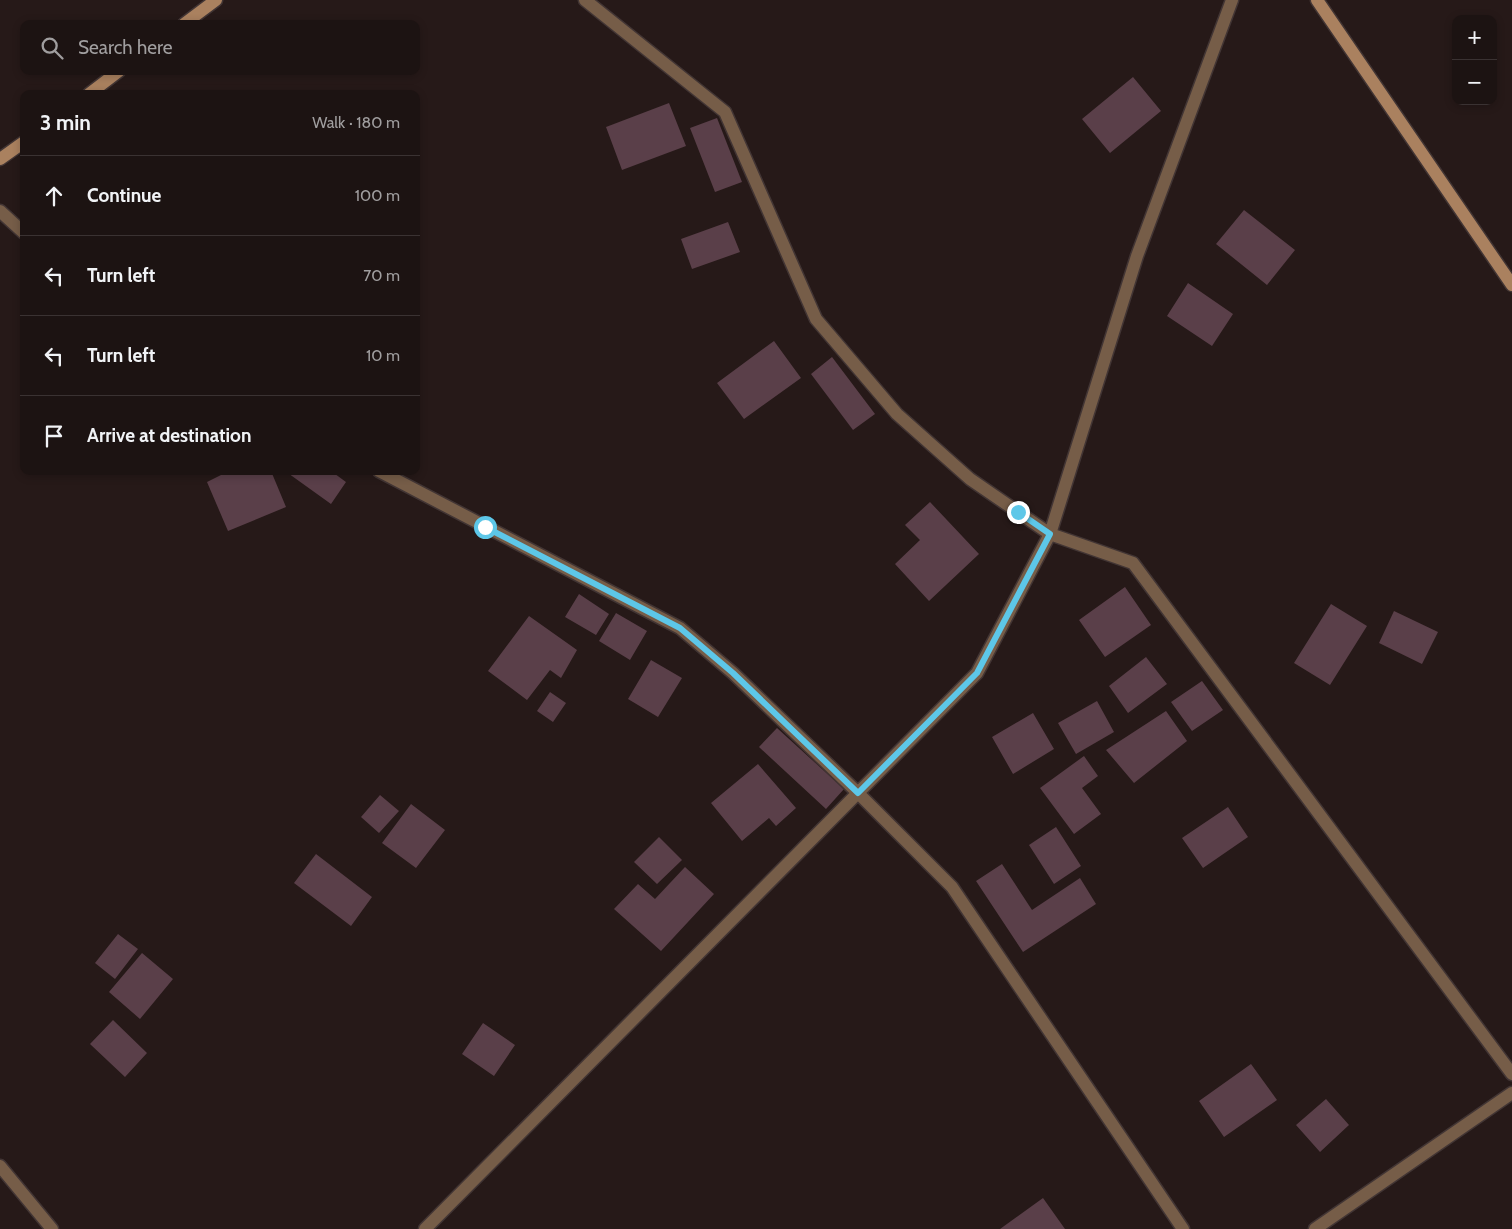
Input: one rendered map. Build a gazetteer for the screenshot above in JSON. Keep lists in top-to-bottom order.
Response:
{
  "page": {
    "map_buttons": ["+", "−"],
    "search": "Search here",
    "heading": ["3 min", "Walk · 180 m"],
    "list": [
      ["Continue", "100 m"],
      ["Turn left", "70 m"],
      ["Turn left", "10 m"],
      "Arrive at destination"
    ]
  }
}
